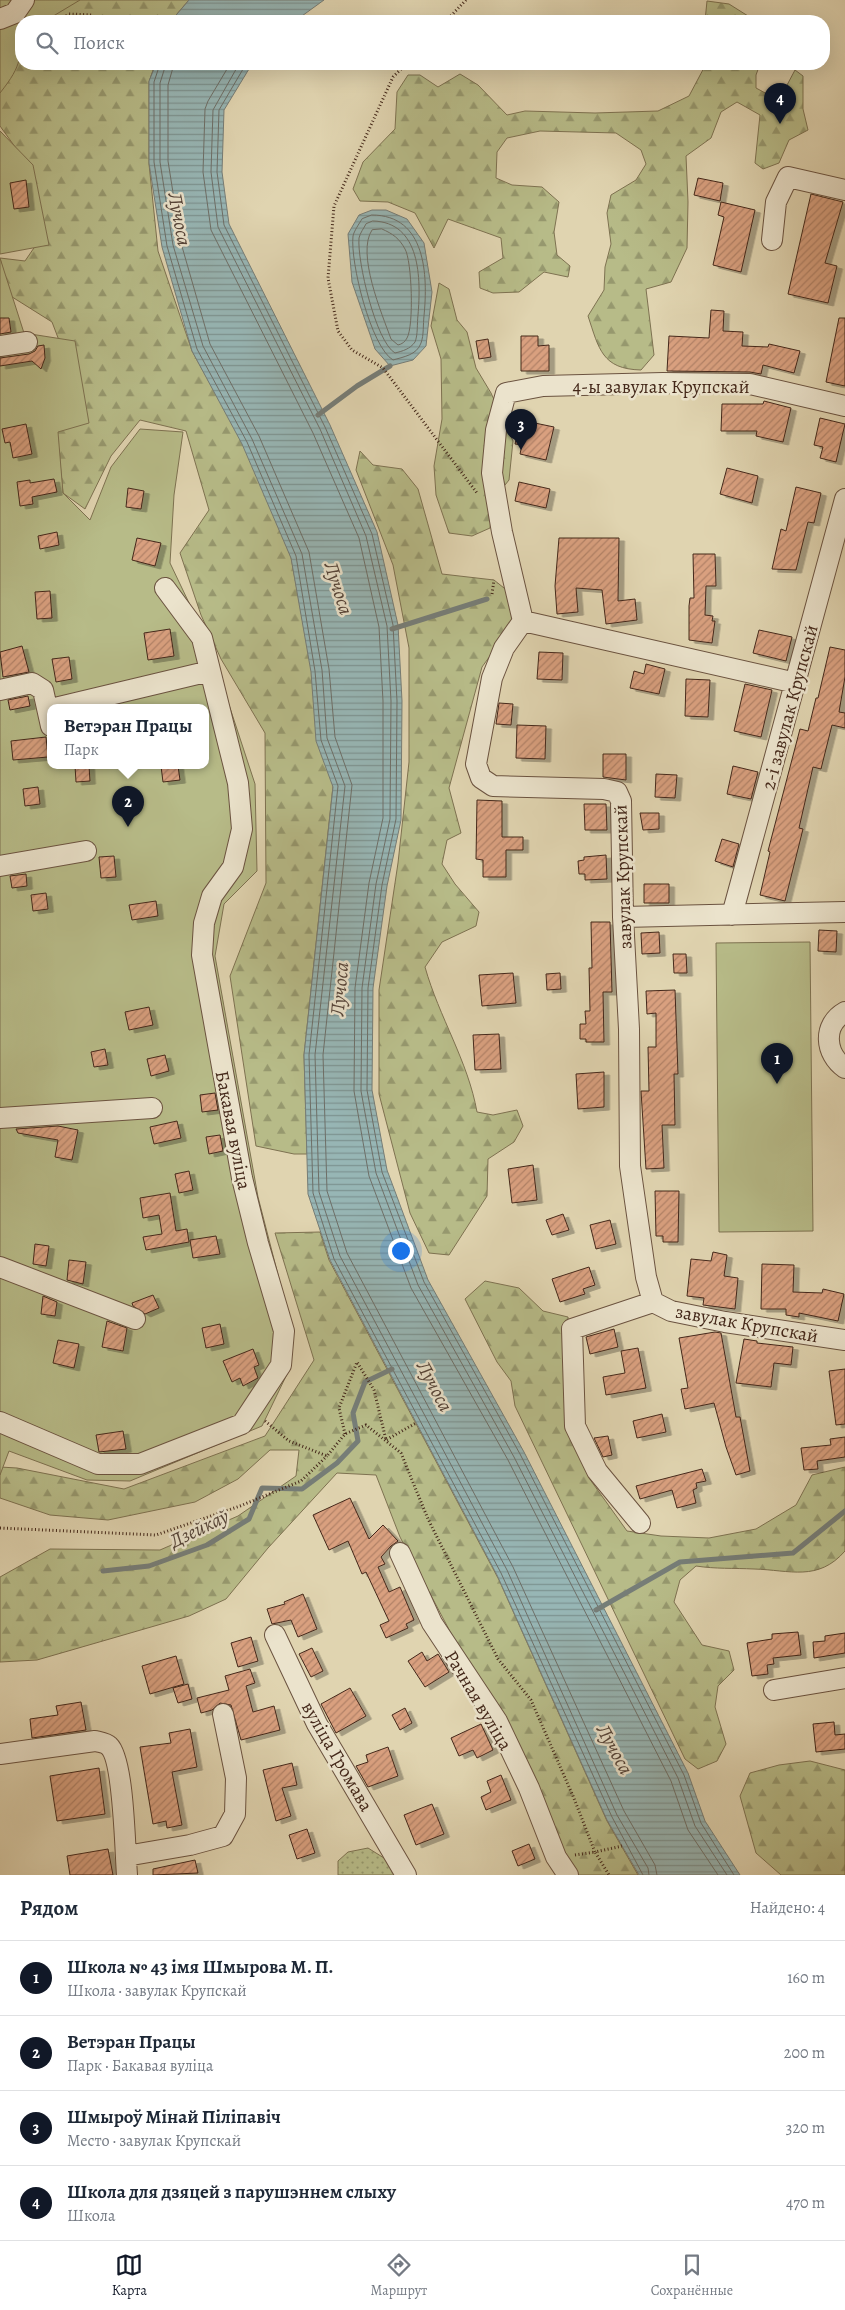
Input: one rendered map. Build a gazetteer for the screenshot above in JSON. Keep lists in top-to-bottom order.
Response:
{
  "streets": {
    "street": [
      "4-ы завулак Крупскай",
      "2-і завулак Крупскай",
      "завулак Крупскай",
      "Бакавая вуліца",
      "Рачная вуліца",
      "вуліца Громава"
    ]
  },
  "crossings": [
    ["4-ы завулак Крупскай", "завулак Крупскай"]
  ],
  "water": ["Лучоса", "Дзейкаў"],
  "page": {
    "search": "Поиск",
    "pins": [
      "4",
      "3",
      "2",
      "1"
    ],
    "popup": ["Ветэран Працы", "Парк"],
    "heading": ["Рядом", "Найдено: 4"],
    "list": [
      {
        "mark": "1",
        "name": "Школа № 43 імя Шмырова М. П.",
        "note": "Школа · завулак Крупскай",
        "value": "160 m"
      },
      {
        "mark": "2",
        "name": "Ветэран Працы",
        "note": "Парк · Бакавая вуліца",
        "value": "200 m"
      },
      {
        "mark": "3",
        "name": "Шмыроў Мінай Піліпавіч",
        "note": "Место · завулак Крупскай",
        "value": "320 m"
      },
      {
        "mark": "4",
        "name": "Школа для дзяцей з парушэннем слыху",
        "note": "Школа",
        "value": "470 m"
      }
    ],
    "nav": ["Карта", "Маршрут", "Сохранённые"]
  }
}
